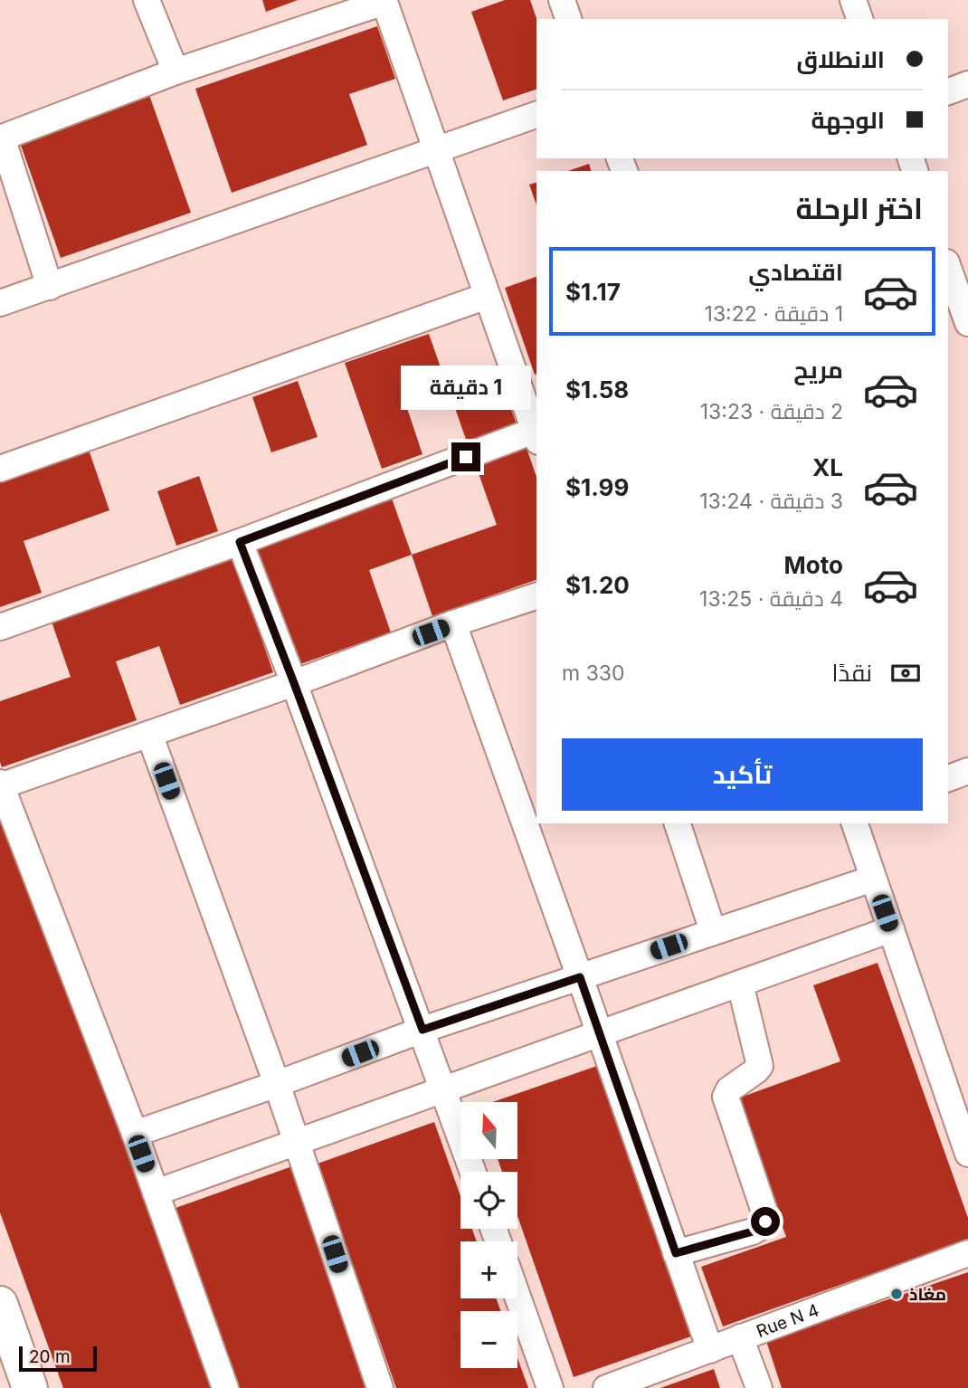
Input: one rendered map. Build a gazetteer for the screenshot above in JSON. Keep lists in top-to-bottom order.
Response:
{
  "streets": {
    "street": ["Rue N 4"]
  },
  "places": ["مغاذ"],
  "scale_bar": "20 m",
  "north": "top",
  "page": {
    "banner": ["الانطلاق", "الوجهة"],
    "heading": "اختر الرحلة",
    "list": [
      {
        "name": "اقتصادي",
        "note": "1 دقيقة · 13:22",
        "value": "$1.17"
      },
      {
        "name": "مريح",
        "note": "2 دقيقة · 13:23",
        "value": "$1.58"
      },
      {
        "name": "XL",
        "note": "3 دقيقة · 13:24",
        "value": "$1.99"
      },
      {
        "name": "Moto",
        "note": "4 دقيقة · 13:25",
        "value": "$1.20"
      }
    ],
    "bubble": "1 دقيقة",
    "pay": ["نقدًا", "330 m"],
    "buttons": "تأكيد",
    "map_buttons": ["+", "−"],
    "scale": "20 m"
  }
}
